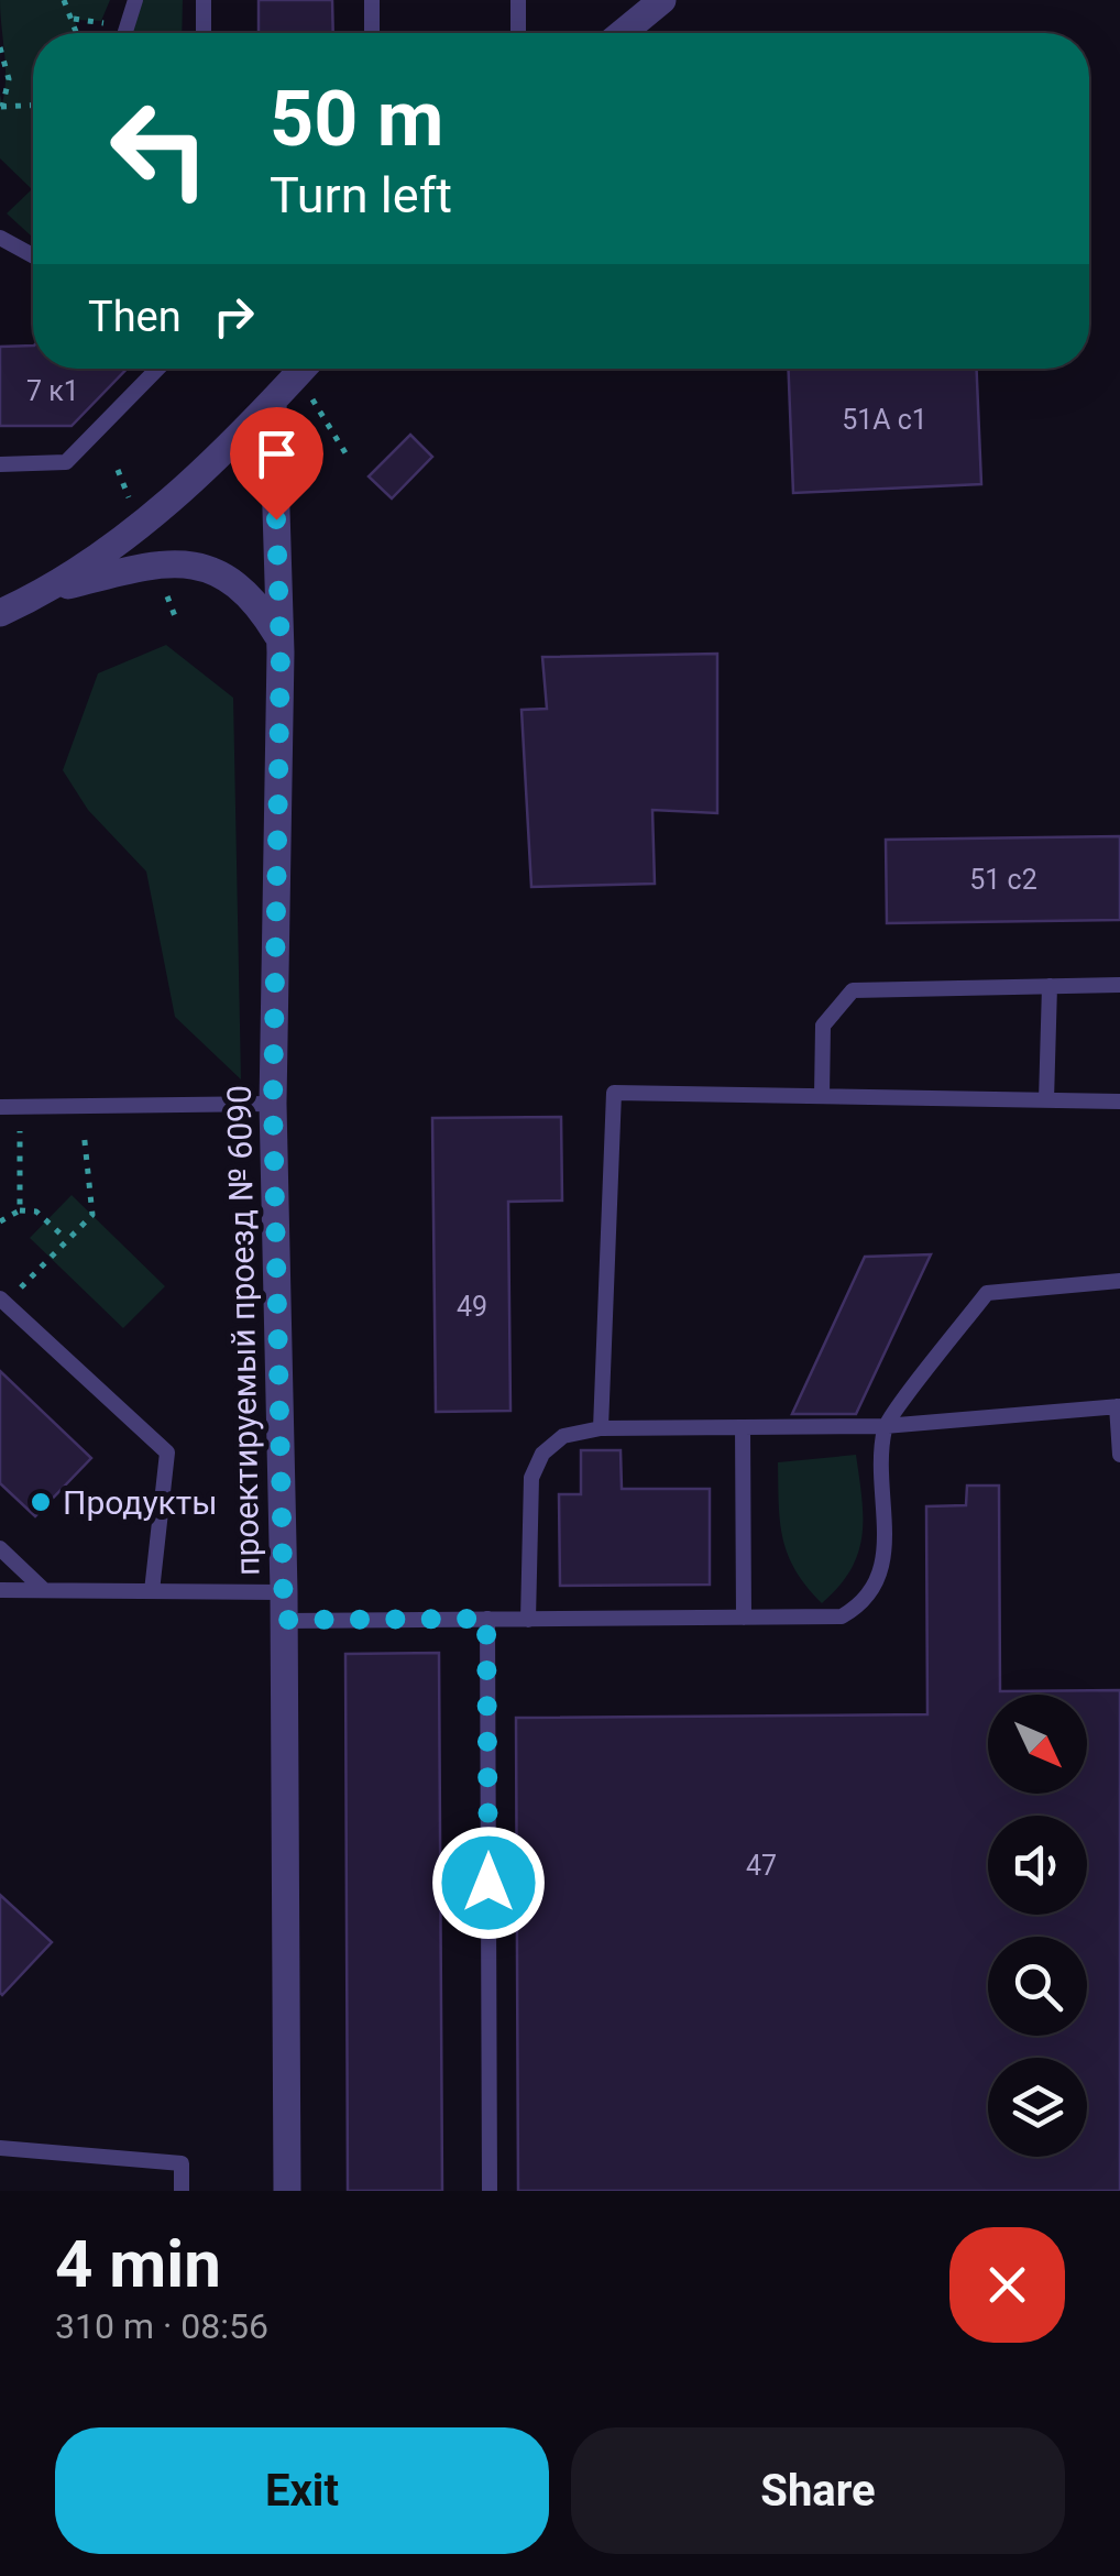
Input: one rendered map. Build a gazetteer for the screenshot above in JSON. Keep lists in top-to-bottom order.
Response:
{
  "streets": {
    "street": ["проектируемый проезд № 6090"]
  },
  "places": ["Продукты"],
  "house_numbers": [
    "7 к1",
    "51А с1",
    "51 с2",
    "49",
    "47"
  ],
  "north": "bottom right",
  "page": {
    "turn": ["50 m", "Turn left"],
    "then": "Then",
    "heading": ["4 min", "310 m · 08:56"],
    "buttons": ["Exit", "Share"]
  }
}
